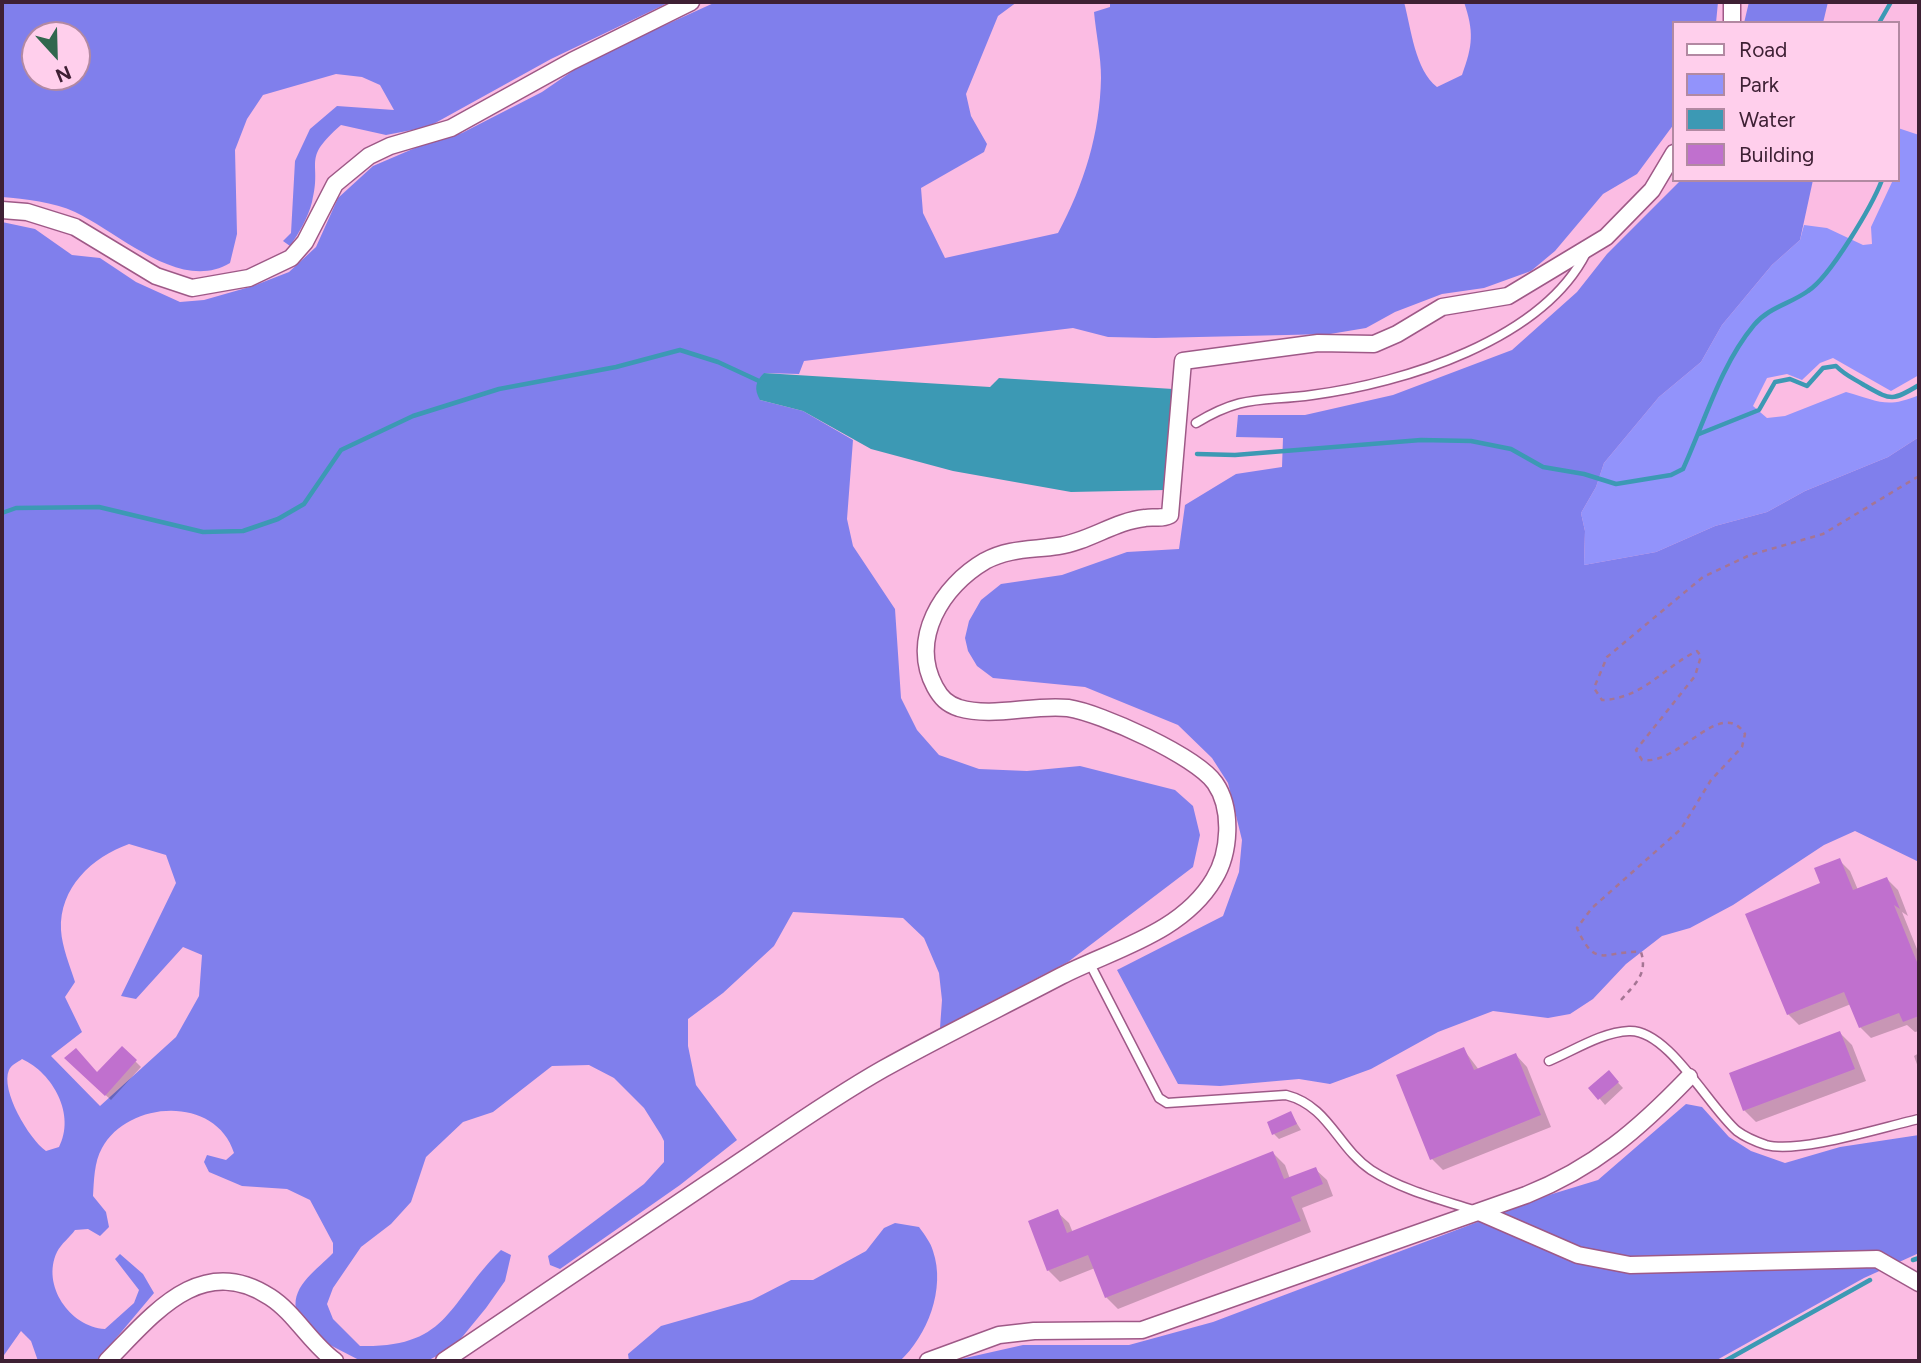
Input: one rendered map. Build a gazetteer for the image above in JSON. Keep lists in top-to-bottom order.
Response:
{
  "legend": [
    "Road",
    "Park",
    "Water",
    "Building"
  ],
  "north": "bottom"
}
